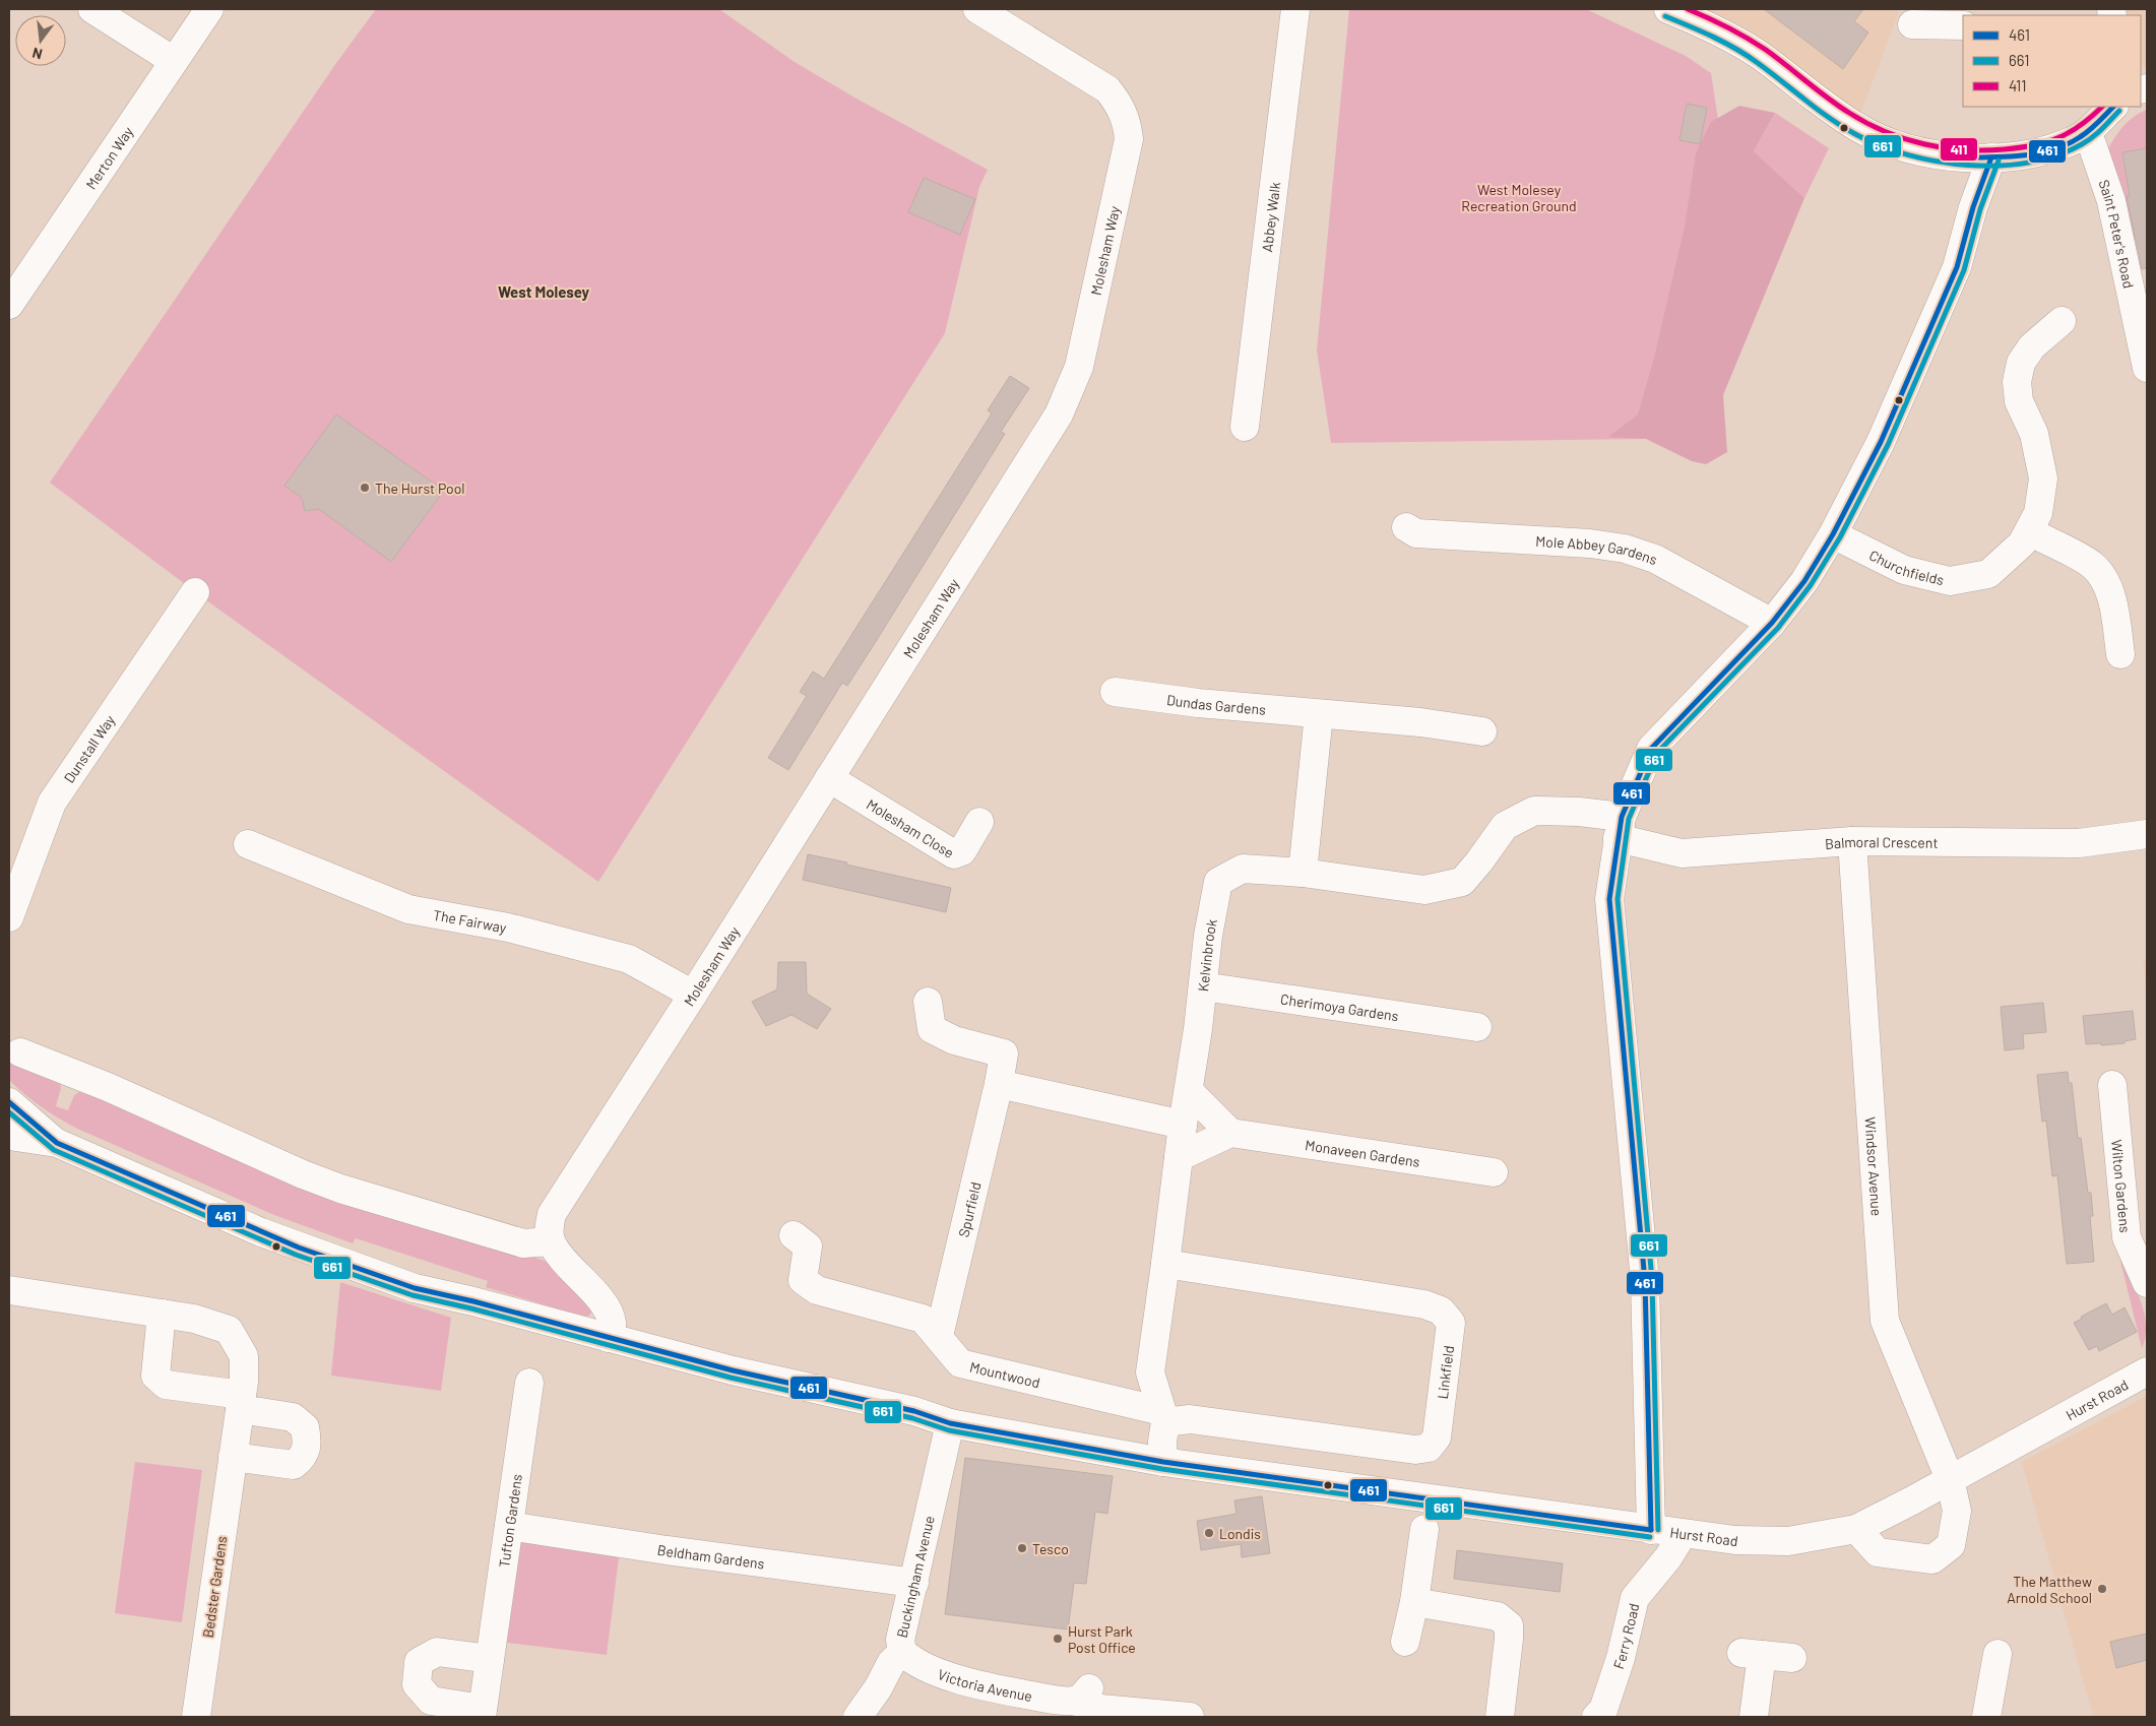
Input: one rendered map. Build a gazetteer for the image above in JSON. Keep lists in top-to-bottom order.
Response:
{
  "streets": {
    "street": [
      "Merton Way",
      "Abbey Walk",
      "Saint Peter's Road",
      "Molesham Way",
      "Mole Abbey Gardens",
      "Churchfields",
      "Dundas Gardens",
      "Dunstall Way",
      "Molesham Close",
      "Balmoral Crescent",
      "The Fairway",
      "Kelvinbrook",
      "Cherimoya Gardens",
      "Monaveen Gardens",
      "Windsor Avenue",
      "Wilton Gardens",
      "Spurfield",
      "Linkfield",
      "Mountwood",
      "Hurst Road",
      "Tufton Gardens",
      "Beldham Gardens",
      "Buckingham Avenue",
      "Bedster Gardens",
      "Ferry Road",
      "Victoria Avenue"
    ]
  },
  "crossings": [
    ["Molesham Way", "Molesham Close"],
    ["Molesham Way", "The Fairway"],
    ["Balmoral Crescent", "Kelvinbrook"],
    ["Balmoral Crescent", "Windsor Avenue"],
    ["Kelvinbrook", "Cherimoya Gardens"],
    ["Kelvinbrook", "Linkfield"],
    ["Kelvinbrook", "Mountwood"],
    ["Kelvinbrook", "Hurst Road"],
    ["Windsor Avenue", "Hurst Road"],
    ["Spurfield", "Mountwood"],
    ["Linkfield", "Mountwood"],
    ["Hurst Road", "Buckingham Avenue"],
    ["Hurst Road", "Ferry Road"],
    ["Tufton Gardens", "Beldham Gardens"],
    ["Beldham Gardens", "Buckingham Avenue"],
    ["Buckingham Avenue", "Victoria Avenue"]
  ],
  "districts": ["West Molesey"],
  "parks": ["West Molesey Recreation Ground"],
  "places": [
    "The Hurst Pool",
    "Londis",
    "Tesco",
    "The Matthew Arnold School",
    "Hurst Park Post Office"
  ],
  "lines": ["transit line 411", "transit line 661", "transit line 461"],
  "legend": ["461", "661", "411"],
  "north": "bottom"
}
